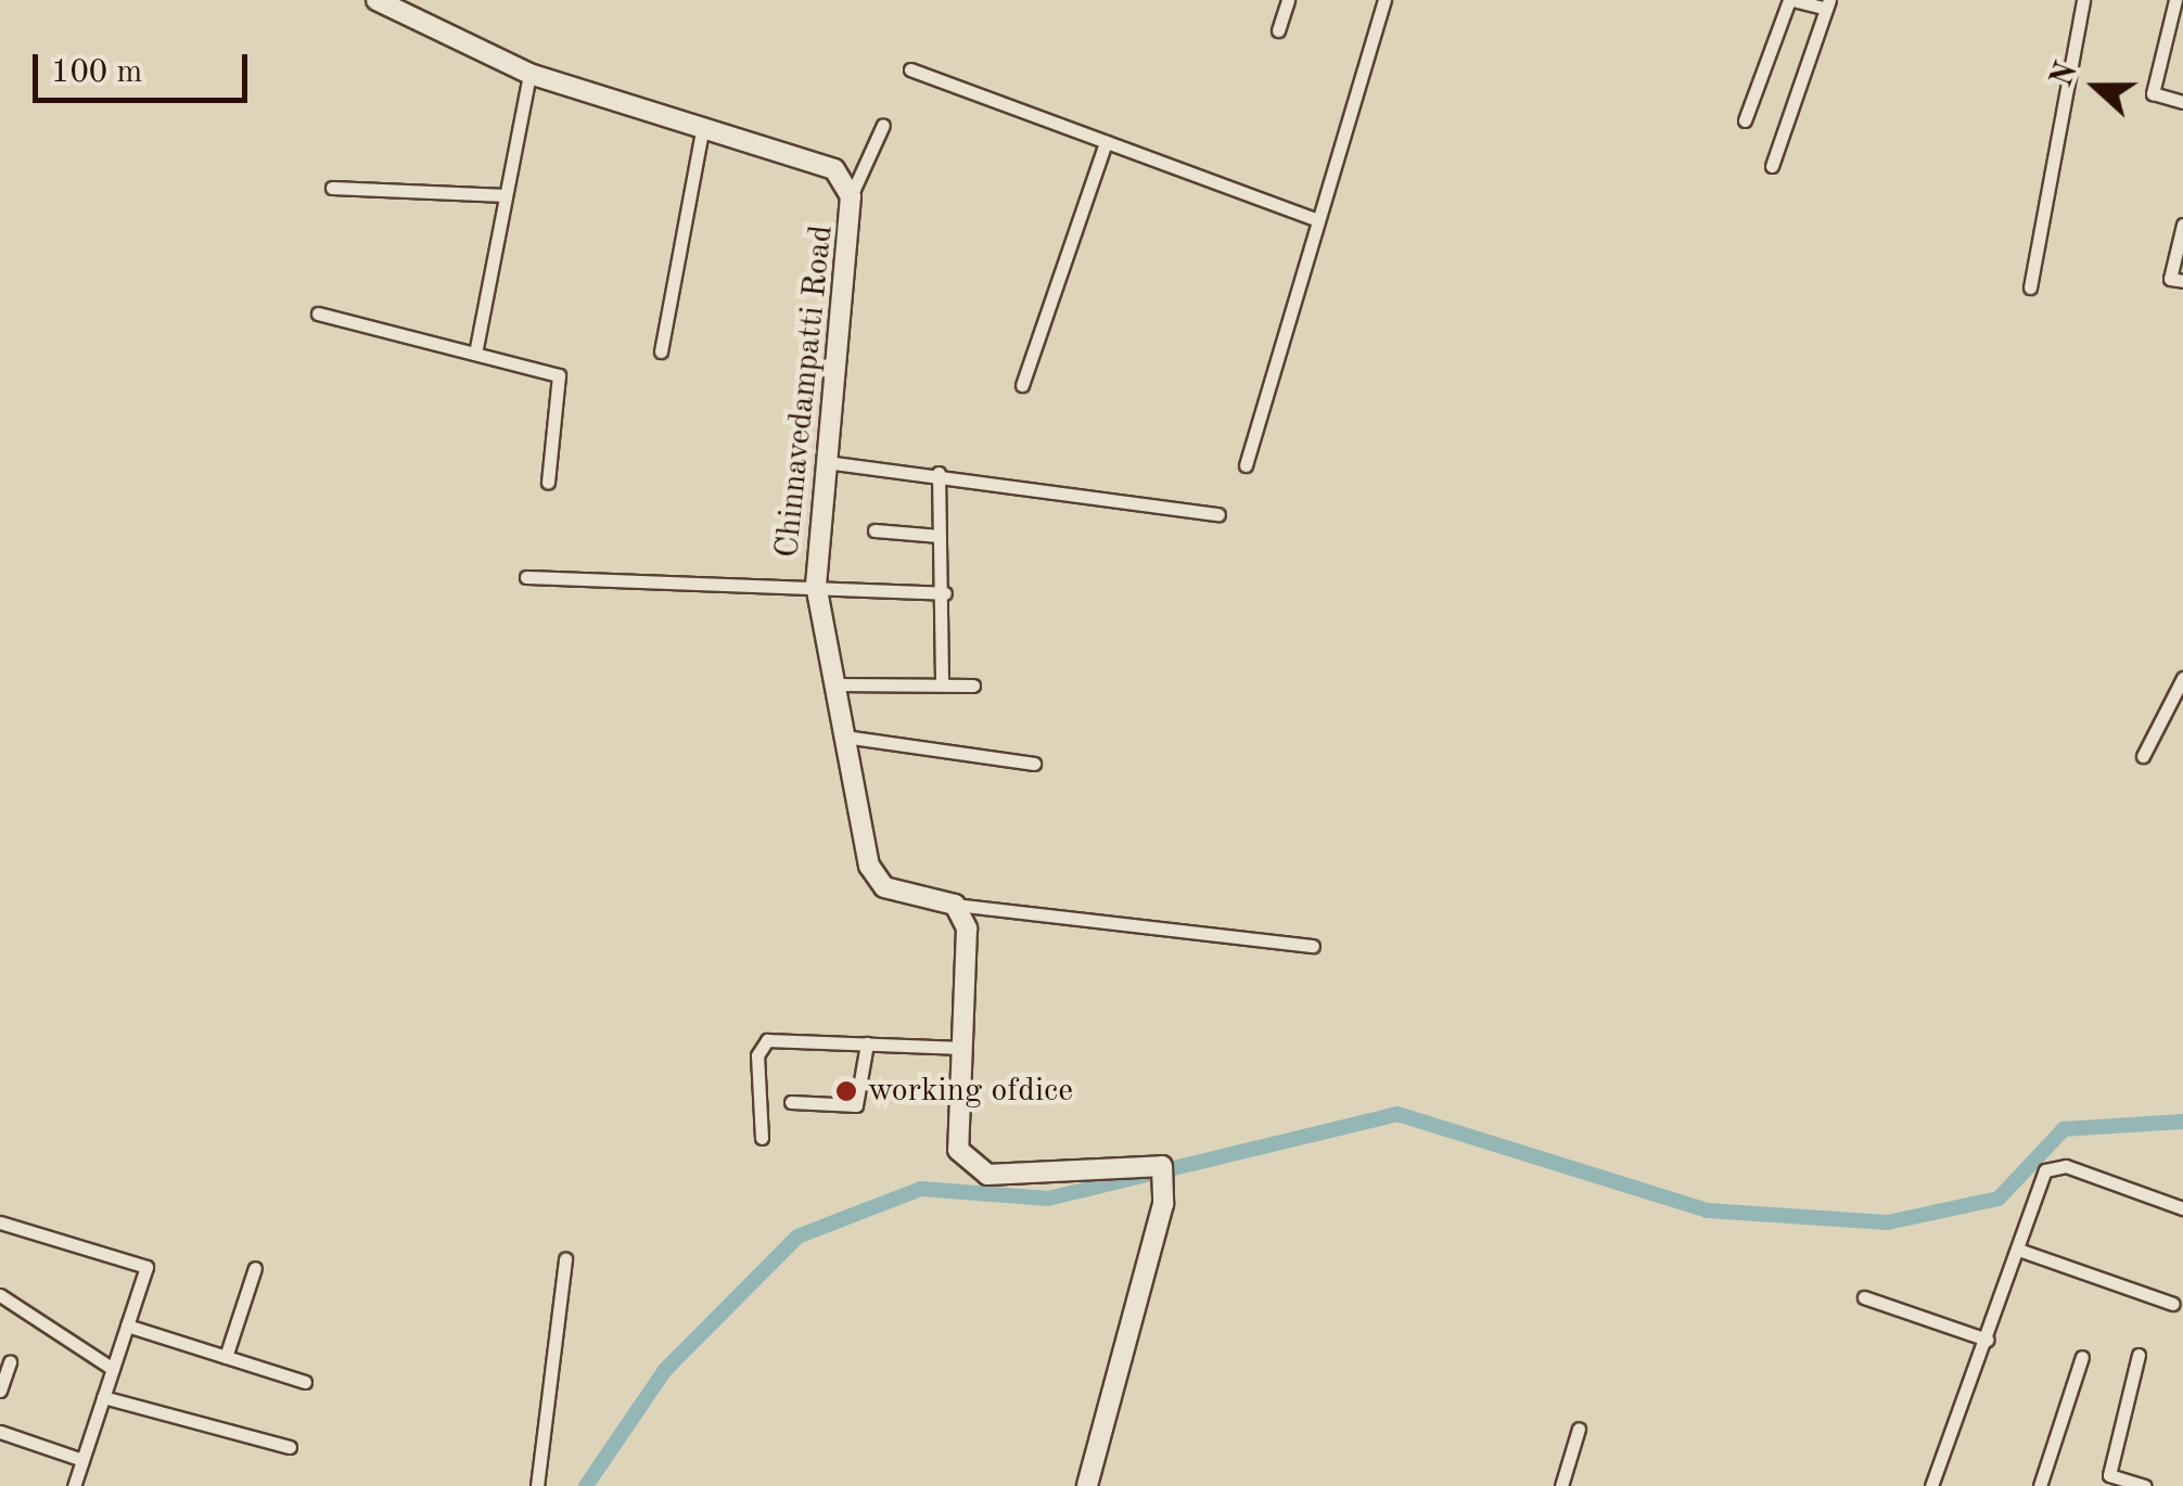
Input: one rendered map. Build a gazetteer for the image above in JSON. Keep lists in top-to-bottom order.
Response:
{
  "streets": {
    "street": ["Chinnavedampatti Road"]
  },
  "places": ["working ofdice"],
  "scale_bar": "100 m",
  "north": "left"
}
